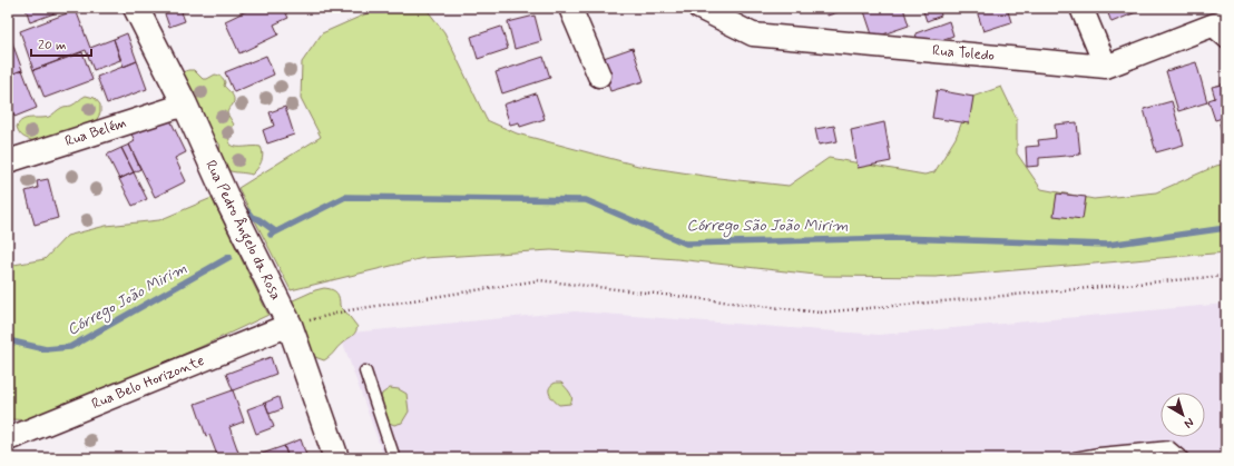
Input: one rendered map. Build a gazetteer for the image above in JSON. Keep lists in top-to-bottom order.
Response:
{
  "streets": {
    "main road": ["Rua Pedro Ângelo da Rosa"],
    "street": ["Rua Toledo", "Rua Belém", "Rua Belo Horizonte"]
  },
  "crossings": [
    ["Rua Belém", "Rua Pedro Ângelo da Rosa"],
    ["Rua Pedro Ângelo da Rosa", "Rua Belo Horizonte"]
  ],
  "water": ["Córrego São João Mirim", "Córrego João Mirim"],
  "scale_bar": "20 m",
  "north": "bottom right"
}
